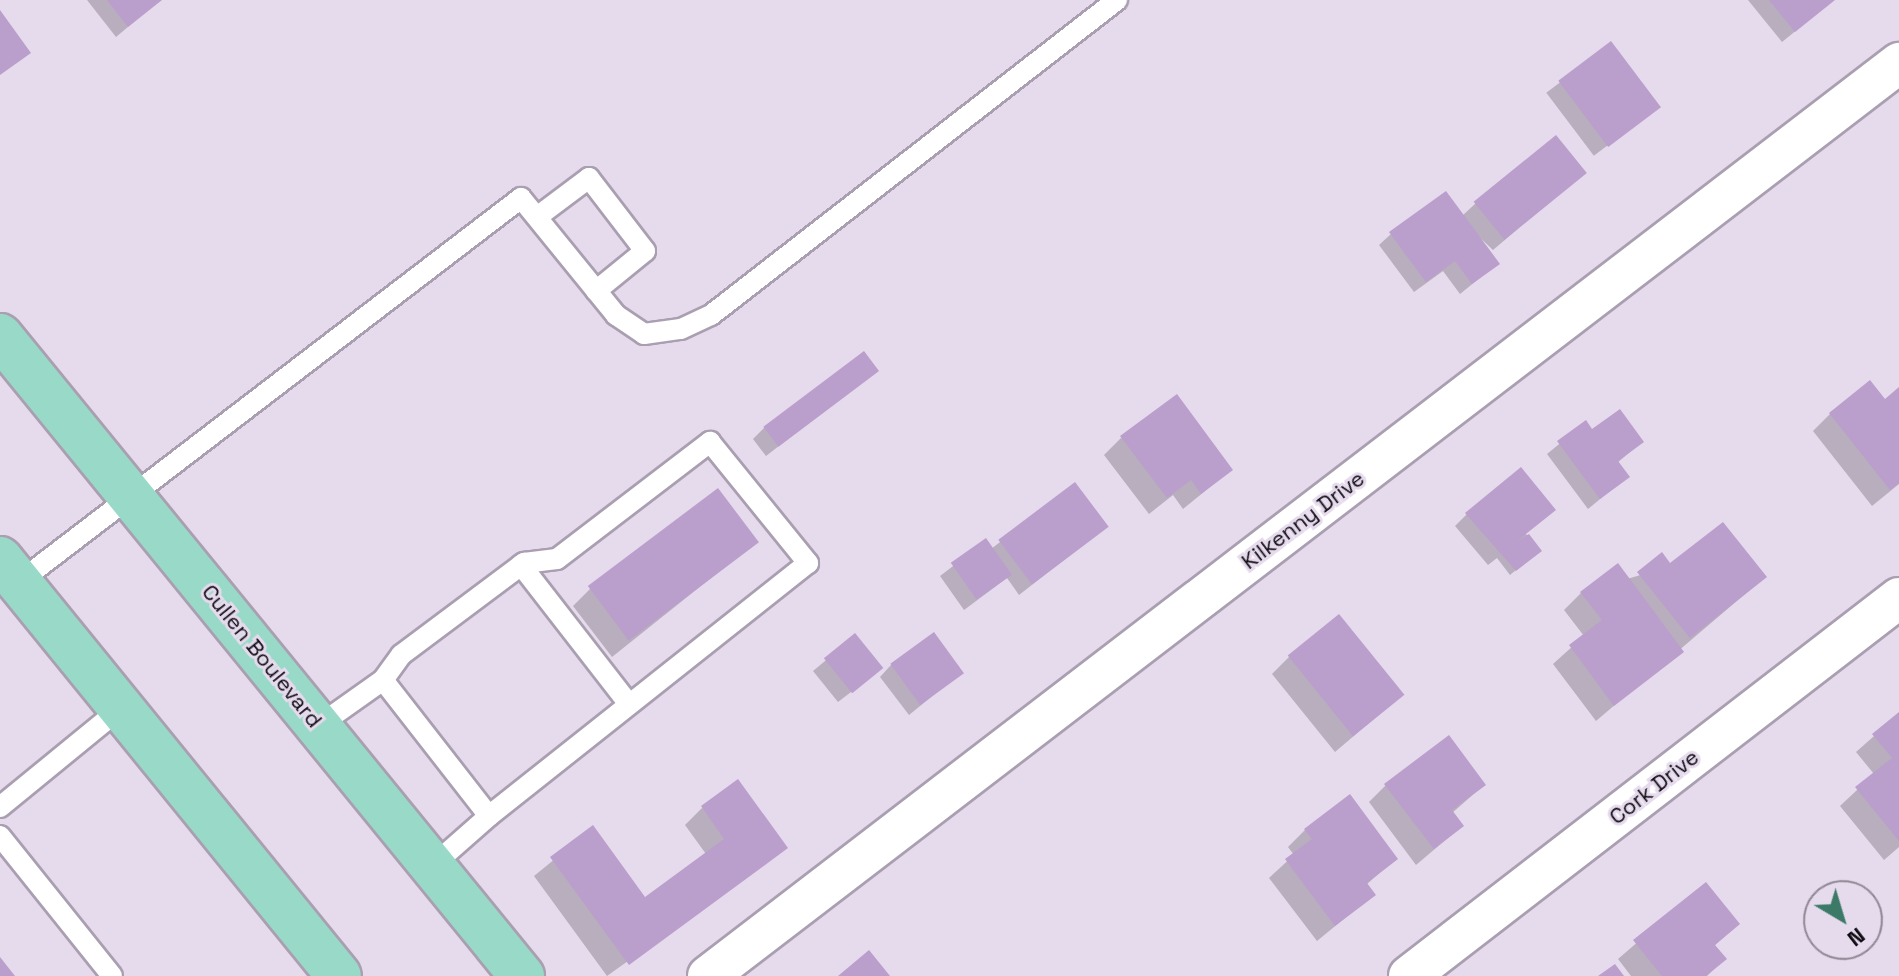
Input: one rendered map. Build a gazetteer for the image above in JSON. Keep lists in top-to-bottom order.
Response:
{
  "streets": {
    "main road": ["Cullen Boulevard"],
    "street": ["Kilkenny Drive", "Cork Drive"]
  },
  "north": "bottom right"
}
